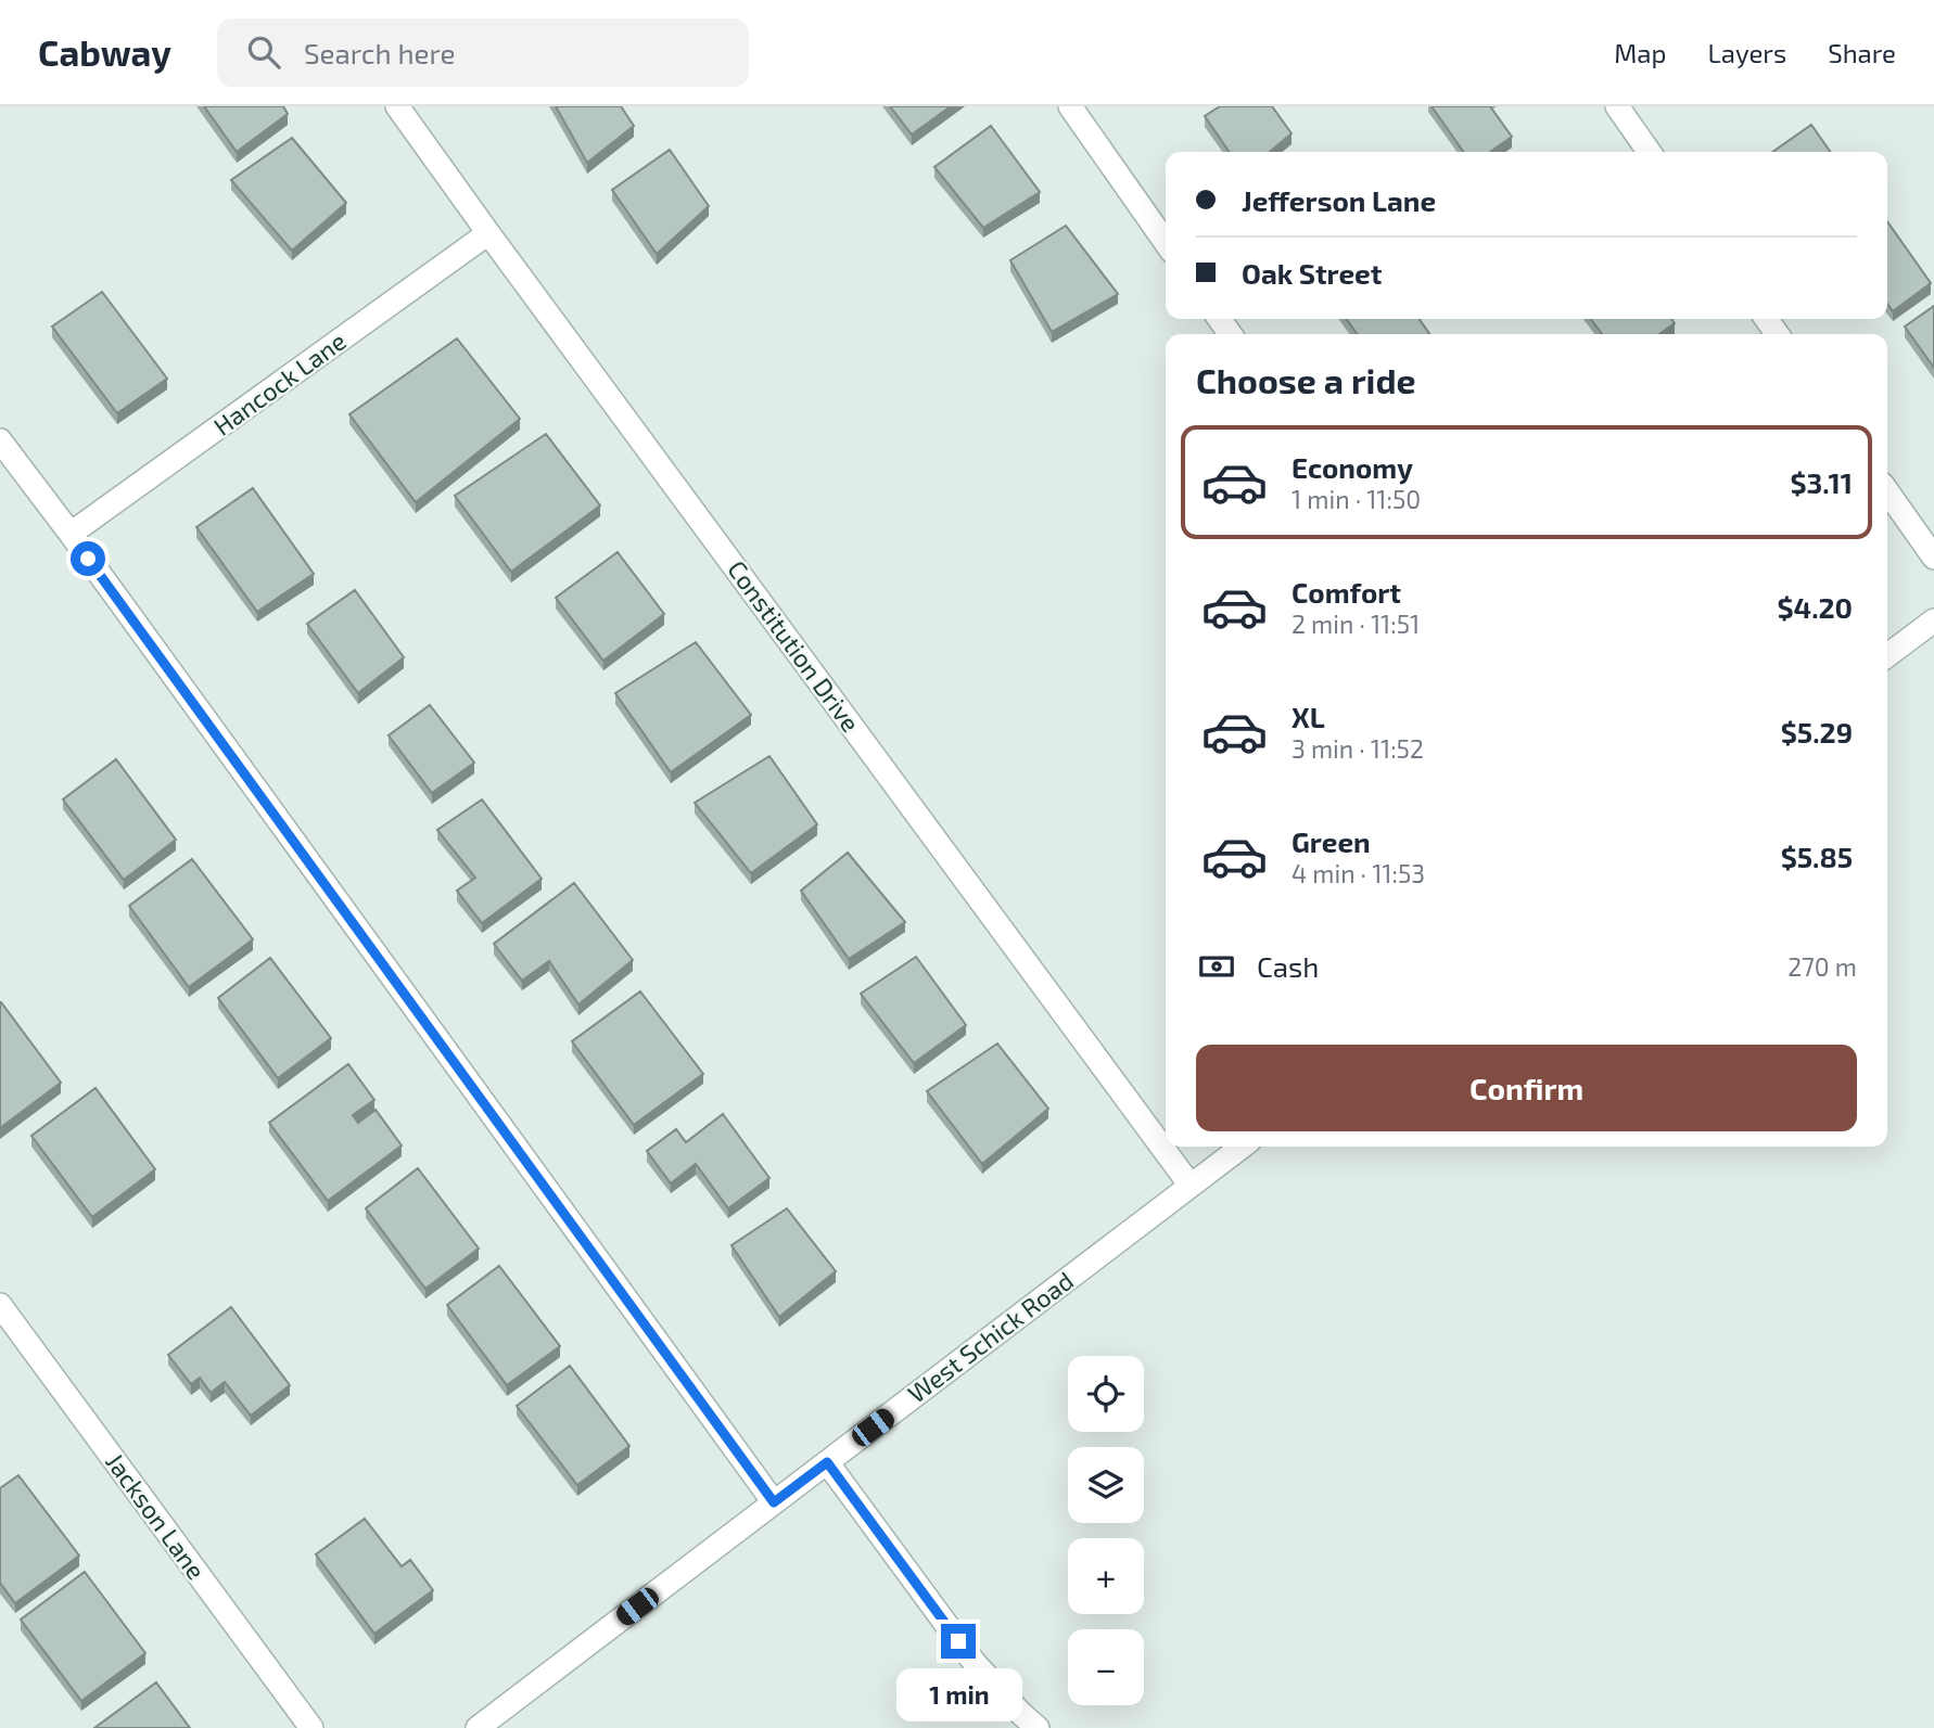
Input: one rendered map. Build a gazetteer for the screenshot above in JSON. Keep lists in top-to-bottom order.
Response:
{
  "streets": {
    "street": [
      "Hancock Lane",
      "Constitution Drive",
      "West Schick Road",
      "Jackson Lane"
    ]
  },
  "crossings": [
    ["Hancock Lane", "Constitution Drive"],
    ["Constitution Drive", "West Schick Road"]
  ],
  "page": {
    "header": "Cabway",
    "search": "Search here",
    "nav": ["Map", "Layers", "Share"],
    "banner": ["Jefferson Lane", "Oak Street"],
    "heading": "Choose a ride",
    "list": [
      {
        "name": "Economy",
        "note": "1 min · 11:50",
        "value": "$3.11"
      },
      {
        "name": "Comfort",
        "note": "2 min · 11:51",
        "value": "$4.20"
      },
      {
        "name": "XL",
        "note": "3 min · 11:52",
        "value": "$5.29"
      },
      {
        "name": "Green",
        "note": "4 min · 11:53",
        "value": "$5.85"
      }
    ],
    "pay": ["Cash", "270 m"],
    "buttons": "Confirm",
    "map_buttons": ["+", "−"],
    "bubble": "1 min"
  }
}
